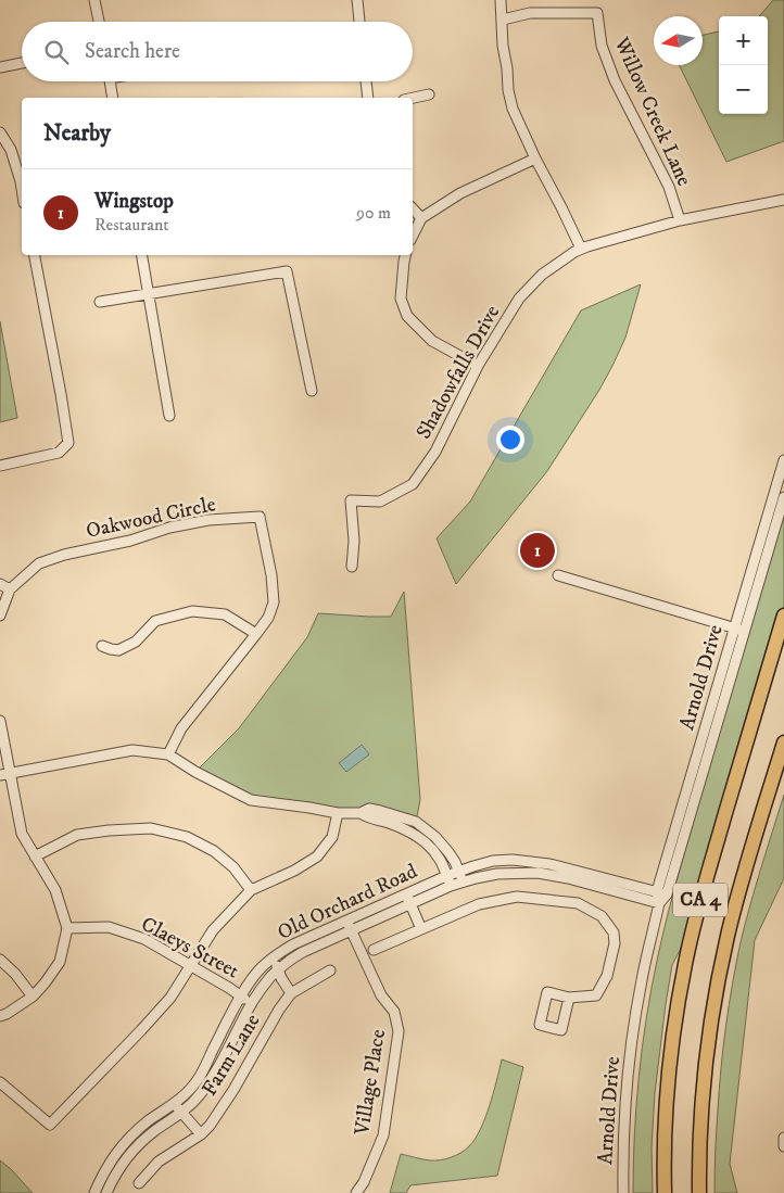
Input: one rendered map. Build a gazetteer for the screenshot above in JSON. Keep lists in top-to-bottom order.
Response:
{
  "streets": {
    "highway": ["CA 4"],
    "street": [
      "Willow Creek Lane",
      "Shadowfalls Drive",
      "Oakwood Circle",
      "Arnold Drive",
      "Old Orchard Road",
      "Claeys Street",
      "Farm Lane",
      "Village Place"
    ]
  },
  "crossings": [
    ["Willow Creek Lane", "Shadowfalls Drive"],
    ["Arnold Drive", "Old Orchard Road"],
    ["Old Orchard Road", "Claeys Street"],
    ["Old Orchard Road", "Farm Lane"],
    ["Old Orchard Road", "Village Place"]
  ],
  "north": "left",
  "page": {
    "map_buttons": ["+", "−"],
    "search": "Search here",
    "heading": "Nearby",
    "list": [
      {
        "mark": "1",
        "name": "Wingstop",
        "note": "Restaurant",
        "value": "90 m"
      }
    ],
    "pins": "1"
  }
}
